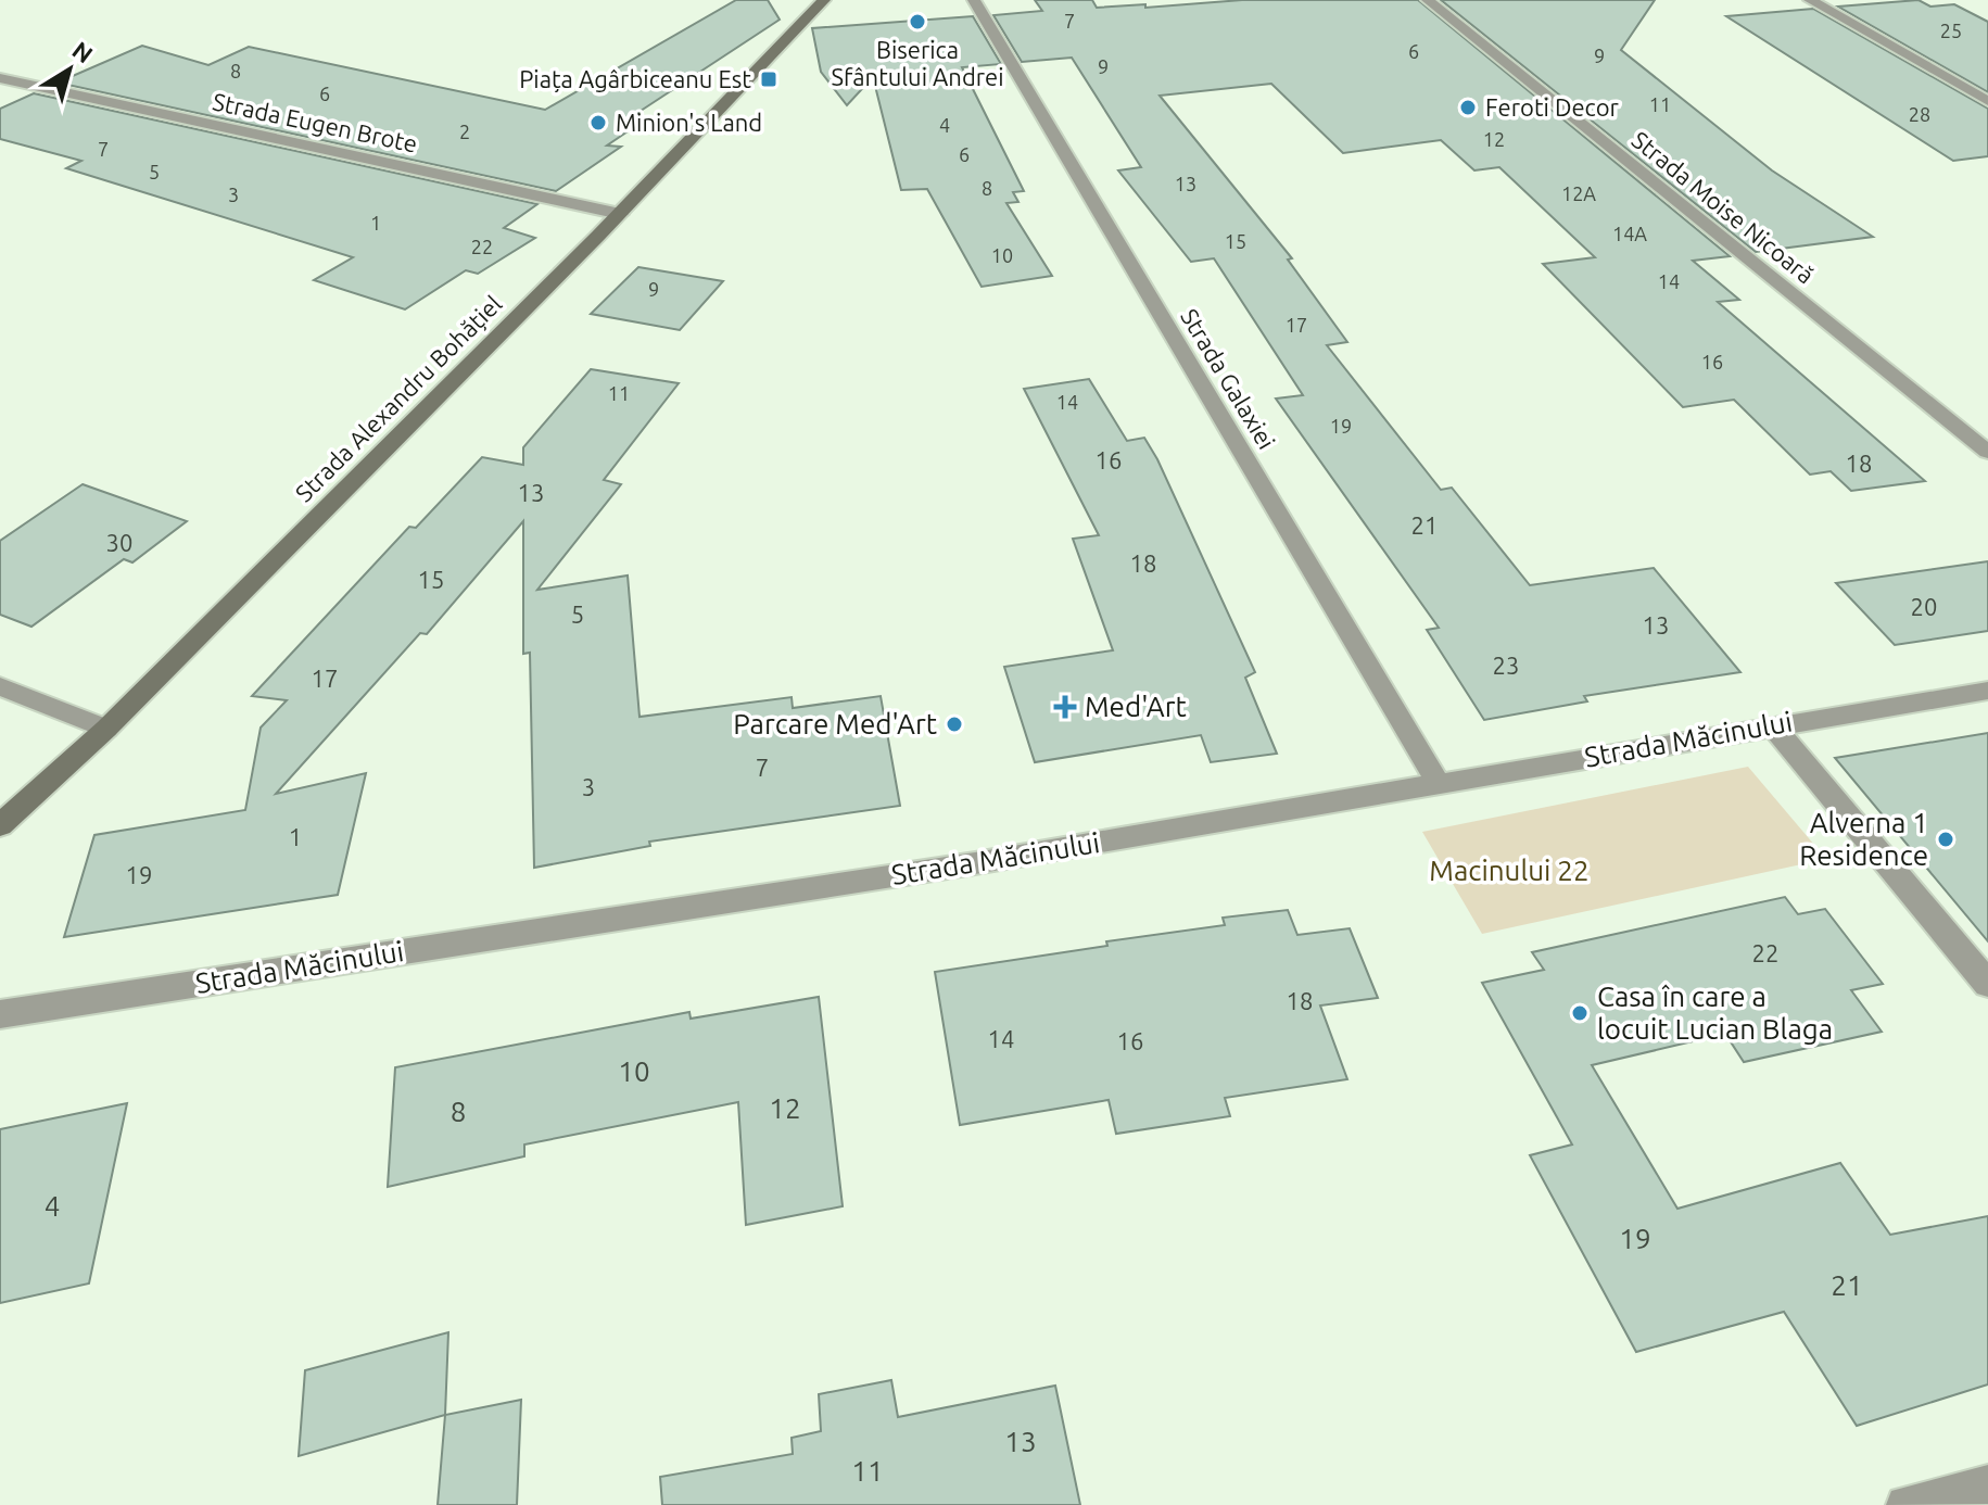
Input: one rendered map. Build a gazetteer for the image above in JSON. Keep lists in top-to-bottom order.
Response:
{
  "streets": {
    "main road": ["Strada Alexandru Bohățiel"],
    "street": [
      "Strada Eugen Brote",
      "Strada Moise Nicoară",
      "Strada Galaxiei",
      "Strada Măcinului"
    ]
  },
  "crossings": [
    ["Strada Eugen Brote", "Strada Alexandru Bohățiel"],
    ["Strada Galaxiei", "Strada Măcinului"]
  ],
  "parks": ["Macinului 22"],
  "places": {
    "other": [
      "Biserica Sfântului Andrei",
      "Feroti Decor",
      "Minion's Land",
      "Parcare Med'Art",
      "Alverna 1 Residence",
      "Casa în care a locuit Lucian Blaga"
    ],
    "transit": ["Piața Agârbiceanu Est"],
    "health": ["Med'Art"]
  },
  "house_numbers": [
    "7",
    "25",
    "6",
    "9",
    "9",
    "8",
    "6",
    "11",
    "28",
    "4",
    "2",
    "12",
    "7",
    "6",
    "5",
    "13",
    "8",
    "12A",
    "3",
    "1",
    "14A",
    "15",
    "22",
    "10",
    "14",
    "9",
    "17",
    "16",
    "11",
    "14",
    "19",
    "16",
    "18",
    "13",
    "21",
    "30",
    "18",
    "15",
    "20",
    "5",
    "13",
    "23",
    "17",
    "7",
    "3",
    "1",
    "19",
    "22",
    "18",
    "14",
    "16",
    "10",
    "12",
    "8",
    "4",
    "19",
    "21",
    "13",
    "11"
  ],
  "north": "top right"
}
